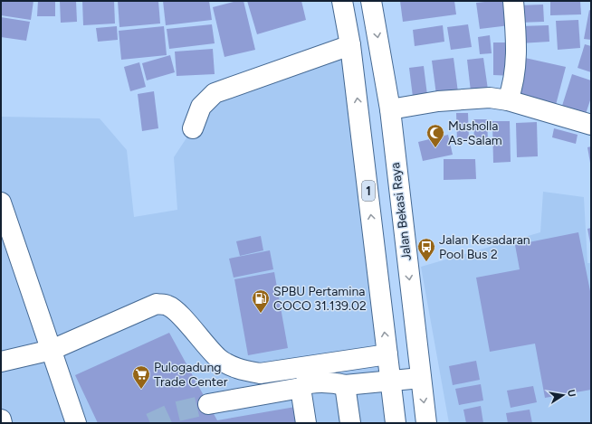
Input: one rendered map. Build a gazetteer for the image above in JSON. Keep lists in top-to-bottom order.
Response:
{
  "streets": {
    "main road": ["1", "Jalan Bekasi Raya"]
  },
  "places": {
    "mosque": ["Musholla As-Salam"],
    "bus stop": ["Jalan Kesadaran Pool Bus 2"],
    "fuel station": ["SPBU Pertamina COCO 31.139.02"],
    "supermarket": ["Pulogadung Trade Center"]
  },
  "north": "right"
}
